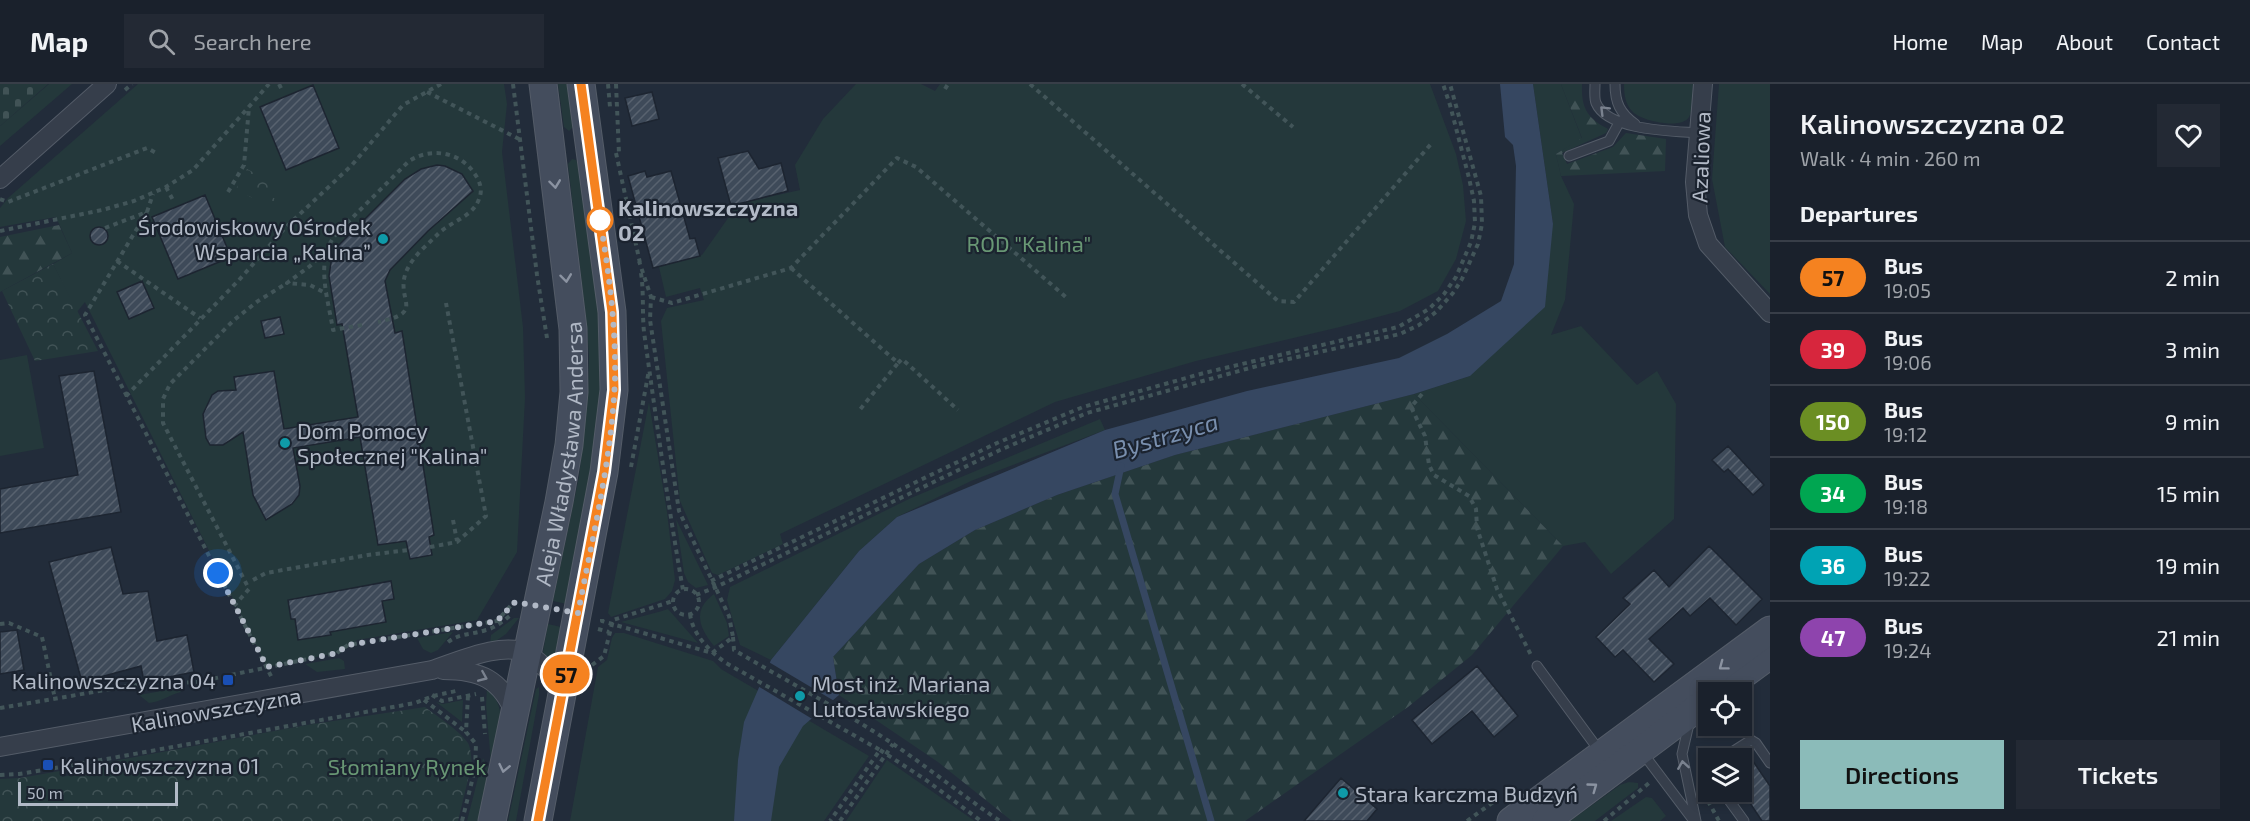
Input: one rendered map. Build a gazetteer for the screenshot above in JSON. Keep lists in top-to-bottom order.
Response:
{
  "streets": {
    "main road": ["Aleja Władysława Andersa"],
    "street": ["Azaliowa", "Kalinowszczyzna"]
  },
  "crossings": [
    ["Aleja Władysława Andersa", "Kalinowszczyzna"]
  ],
  "water": ["Bystrzyca"],
  "parks": ["ROD \"Kalina\"", "Słomiany Rynek"],
  "places": {
    "other": [
      "Kalinowszczyzna 02",
      "Środowiskowy Ośrodek Wsparcia „Kalina”",
      "Dom Pomocy Społecznej \"Kalina\"",
      "Most inż. Mariana Lutosławskiego",
      "Stara karczma Budzyń"
    ],
    "transit": ["Kalinowszczyzna 04", "Kalinowszczyzna 01"]
  },
  "lines": ["bus line 57"],
  "scale_bar": "50 m",
  "page": {
    "header": "Map",
    "search": "Search here",
    "nav": [
      "Home",
      "Map",
      "About",
      "Contact"
    ],
    "on_map": "57",
    "heading": [
      ["Kalinowszczyzna 02", "Walk · 4 min · 260 m"],
      "Departures"
    ],
    "list": [
      {
        "mark": "57",
        "name": "Bus",
        "note": "19:05",
        "value": "2 min"
      },
      {
        "mark": "39",
        "name": "Bus",
        "note": "19:06",
        "value": "3 min"
      },
      {
        "mark": "150",
        "name": "Bus",
        "note": "19:12",
        "value": "9 min"
      },
      {
        "mark": "34",
        "name": "Bus",
        "note": "19:18",
        "value": "15 min"
      },
      {
        "mark": "36",
        "name": "Bus",
        "note": "19:22",
        "value": "19 min"
      },
      {
        "mark": "47",
        "name": "Bus",
        "note": "19:24",
        "value": "21 min"
      }
    ],
    "buttons": ["Directions", "Tickets"],
    "scale": "50 m"
  }
}
